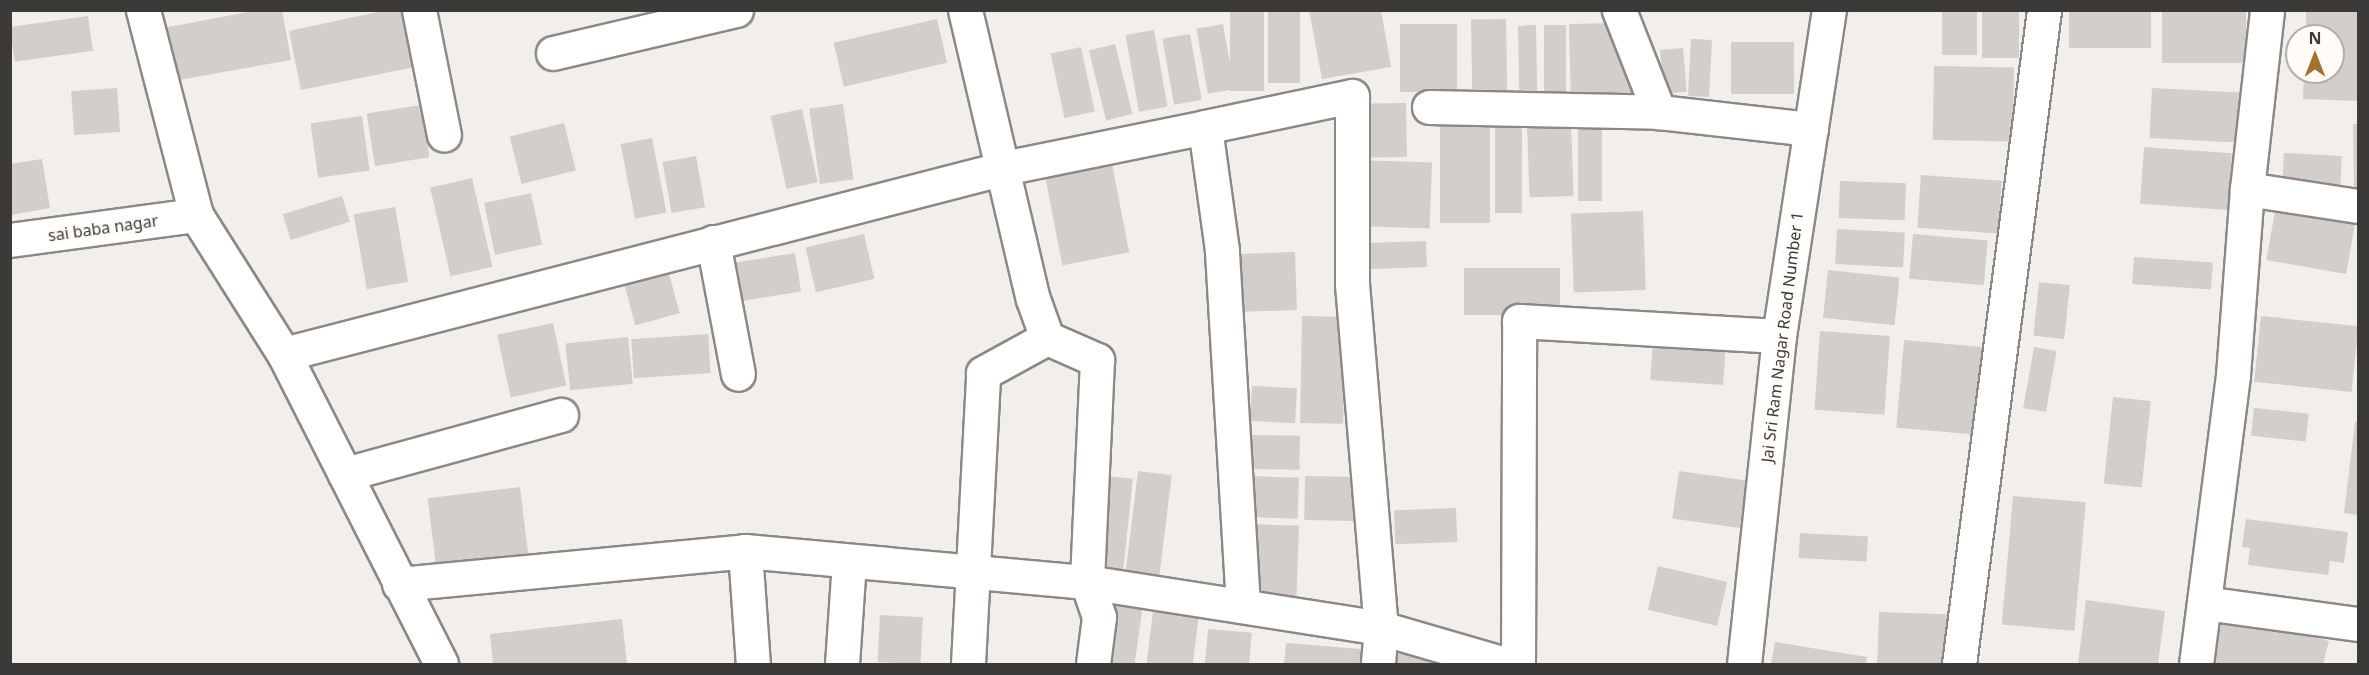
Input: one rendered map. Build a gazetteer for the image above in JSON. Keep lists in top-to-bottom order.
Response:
{
  "streets": {
    "street": ["sai baba nagar", "Jai Sri Ram Nagar Road Number 1"]
  },
  "north": "top"
}
